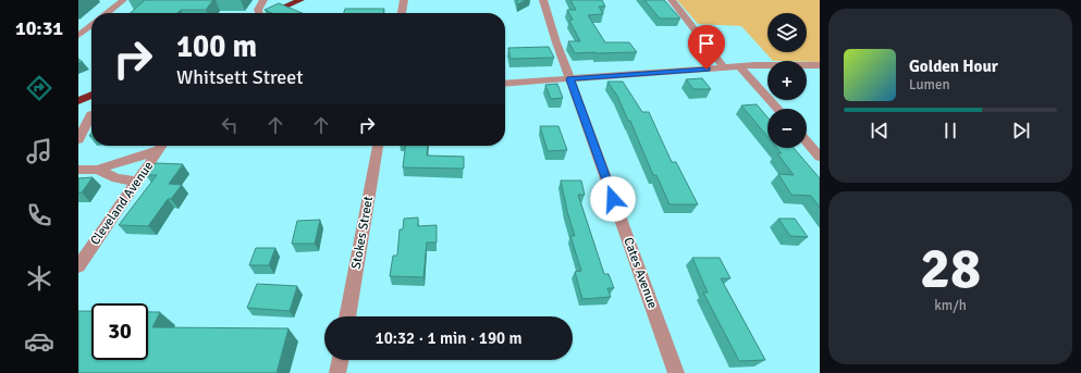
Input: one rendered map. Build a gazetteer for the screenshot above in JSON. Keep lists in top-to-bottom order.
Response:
{
  "streets": {
    "street": ["Cleveland Avenue", "Stokes Street", "Cates Avenue"]
  },
  "page": {
    "tabs": "10:31",
    "map_buttons": ["+", "−"],
    "turn": ["100 m", "Whitsett Street"],
    "song": ["Golden Hour", "Lumen"],
    "tile": ["28", "km/h"],
    "limit": "30",
    "trip": "10:32 · 1 min · 190 m"
  }
}
